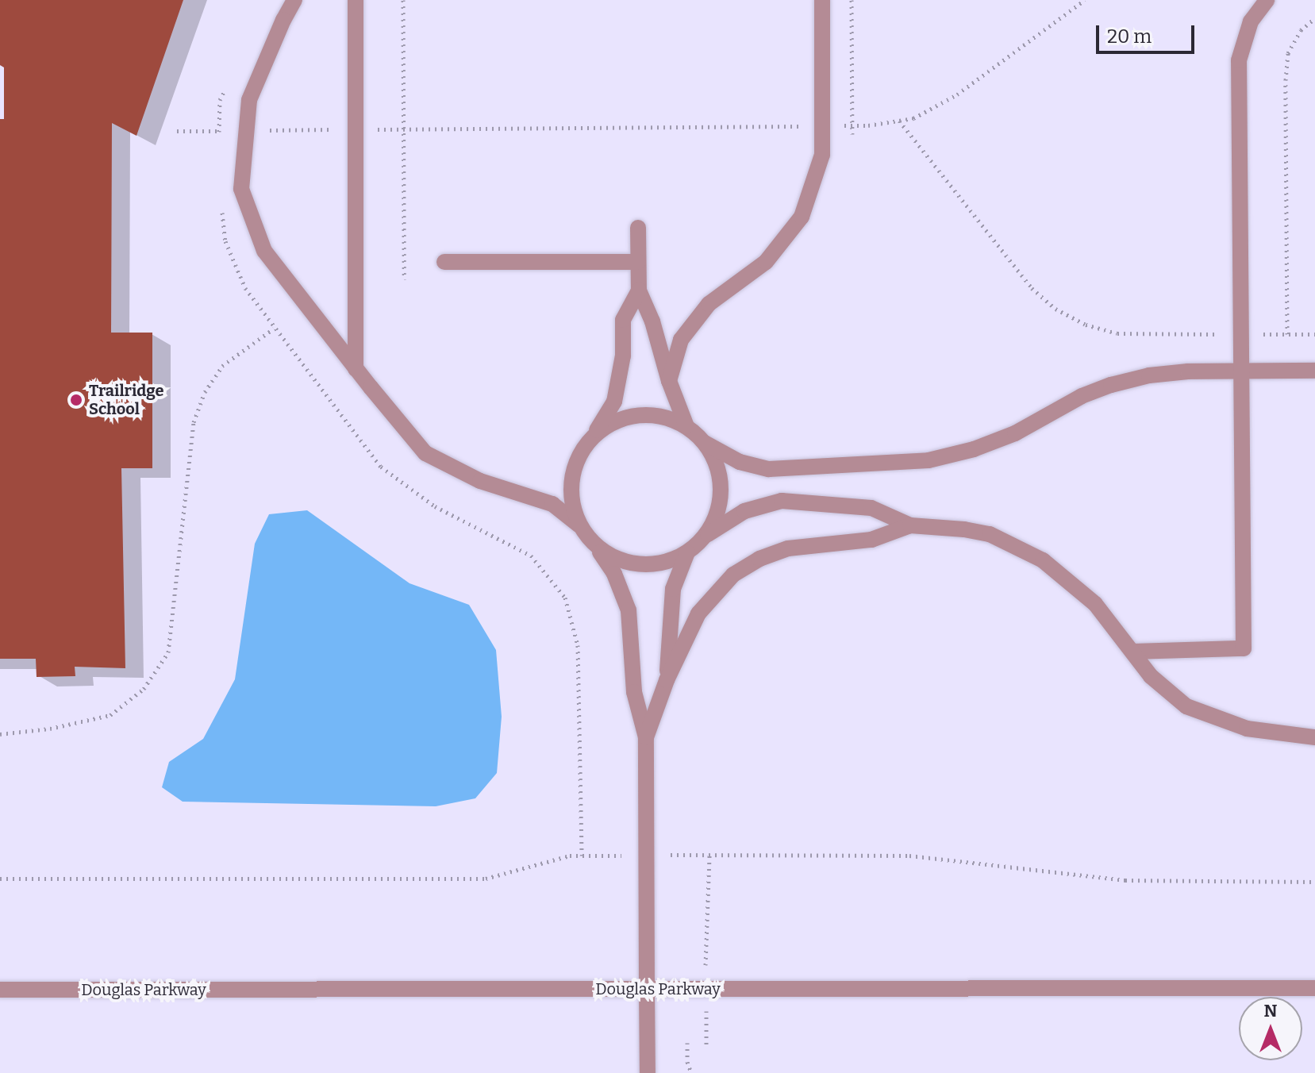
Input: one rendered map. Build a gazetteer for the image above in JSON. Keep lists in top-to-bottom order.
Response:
{
  "streets": {
    "street": ["Douglas Parkway"]
  },
  "places": ["Trailridge School"],
  "scale_bar": "20 m",
  "north": "top"
}
